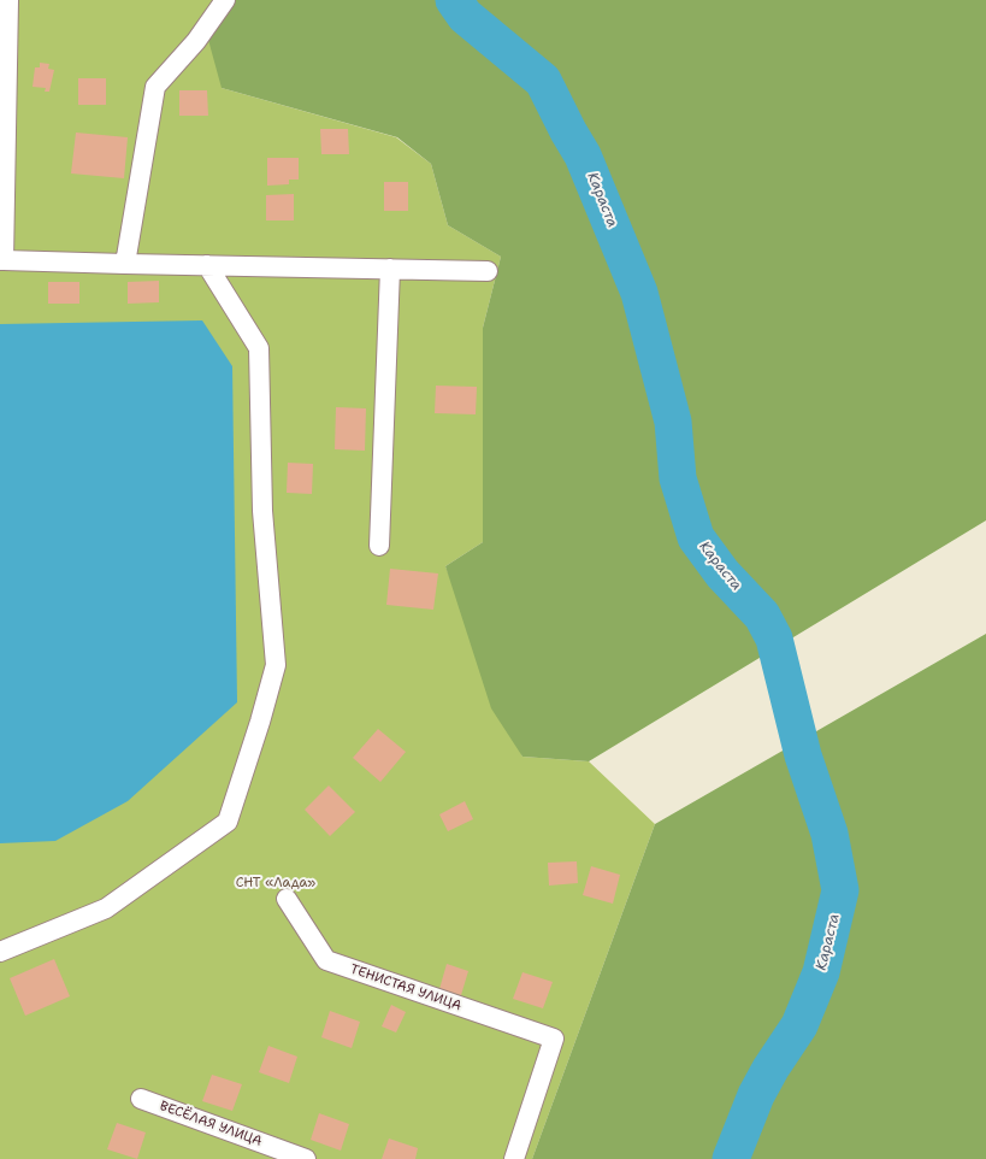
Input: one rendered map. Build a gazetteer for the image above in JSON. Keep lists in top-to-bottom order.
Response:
{
  "streets": {
    "street": ["ТЕНИСТАЯ УЛИЦА", "ВЕСЁЛАЯ УЛИЦА"]
  },
  "water": ["Караста"],
  "parks": ["СНТ «Лада»"]
}
